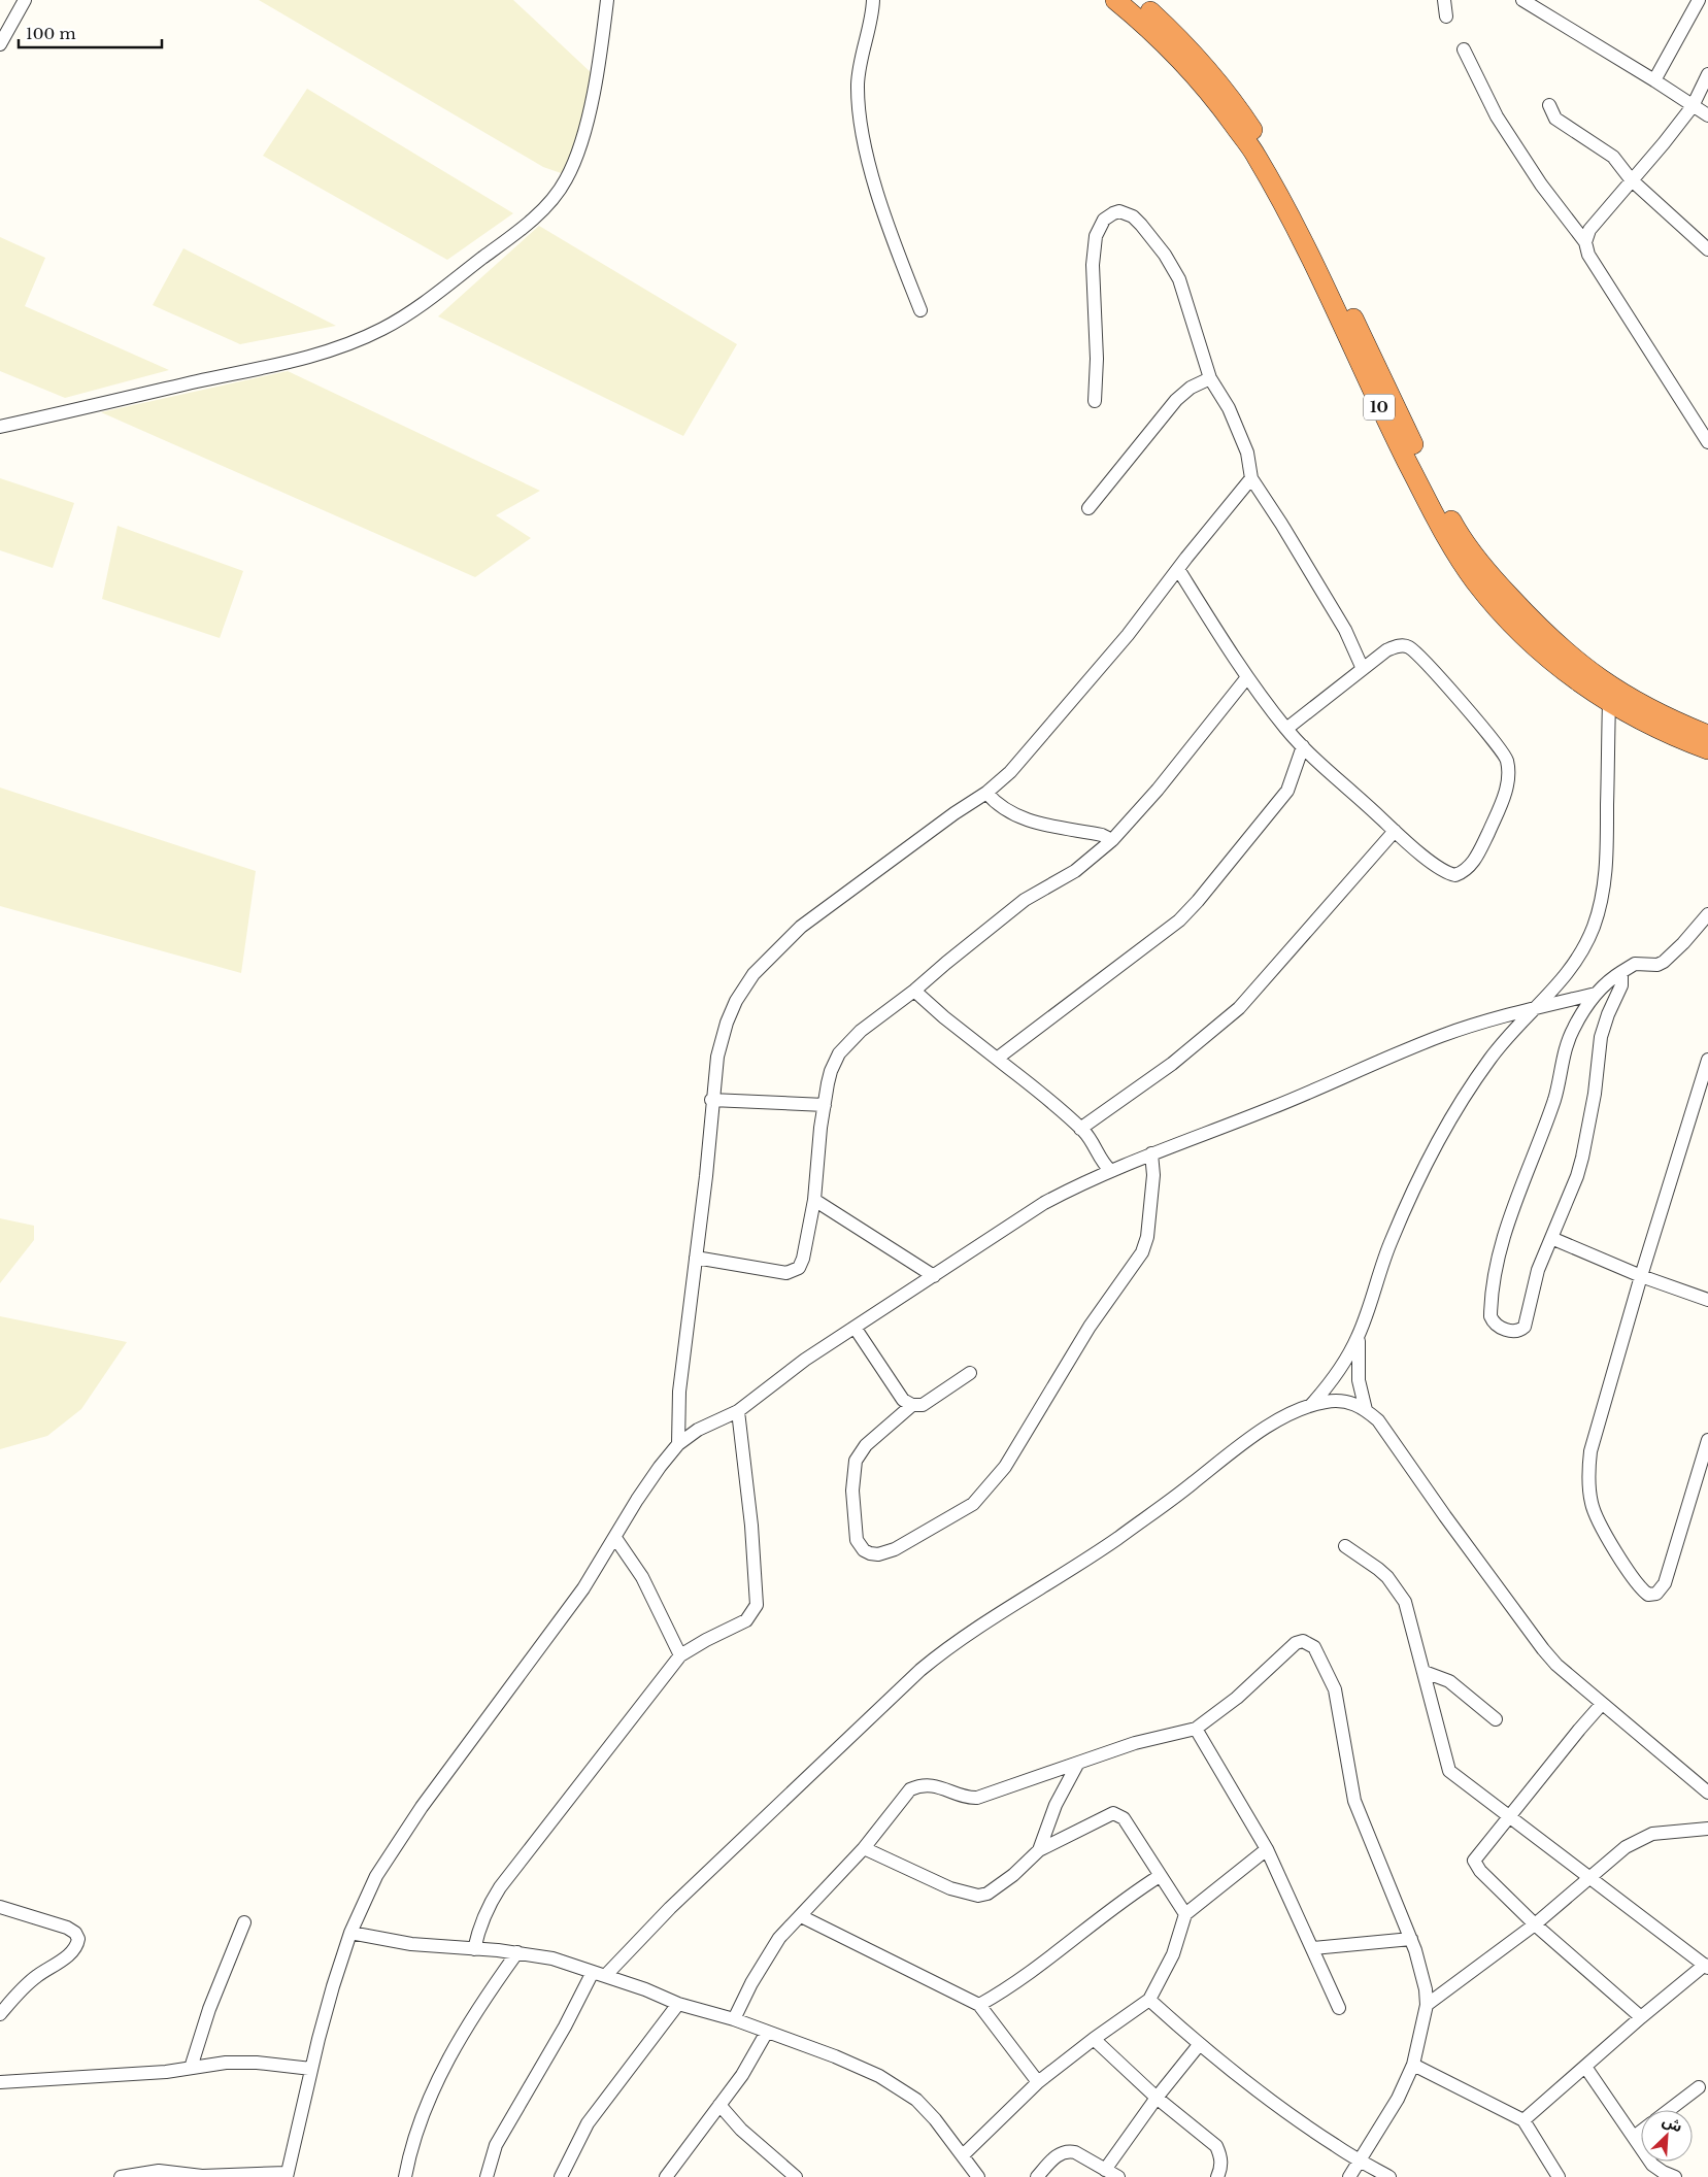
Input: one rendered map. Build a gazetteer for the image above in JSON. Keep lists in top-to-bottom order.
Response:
{
  "streets": {
    "highway": ["10"]
  },
  "scale_bar": "100 m",
  "north": "top right"
}
